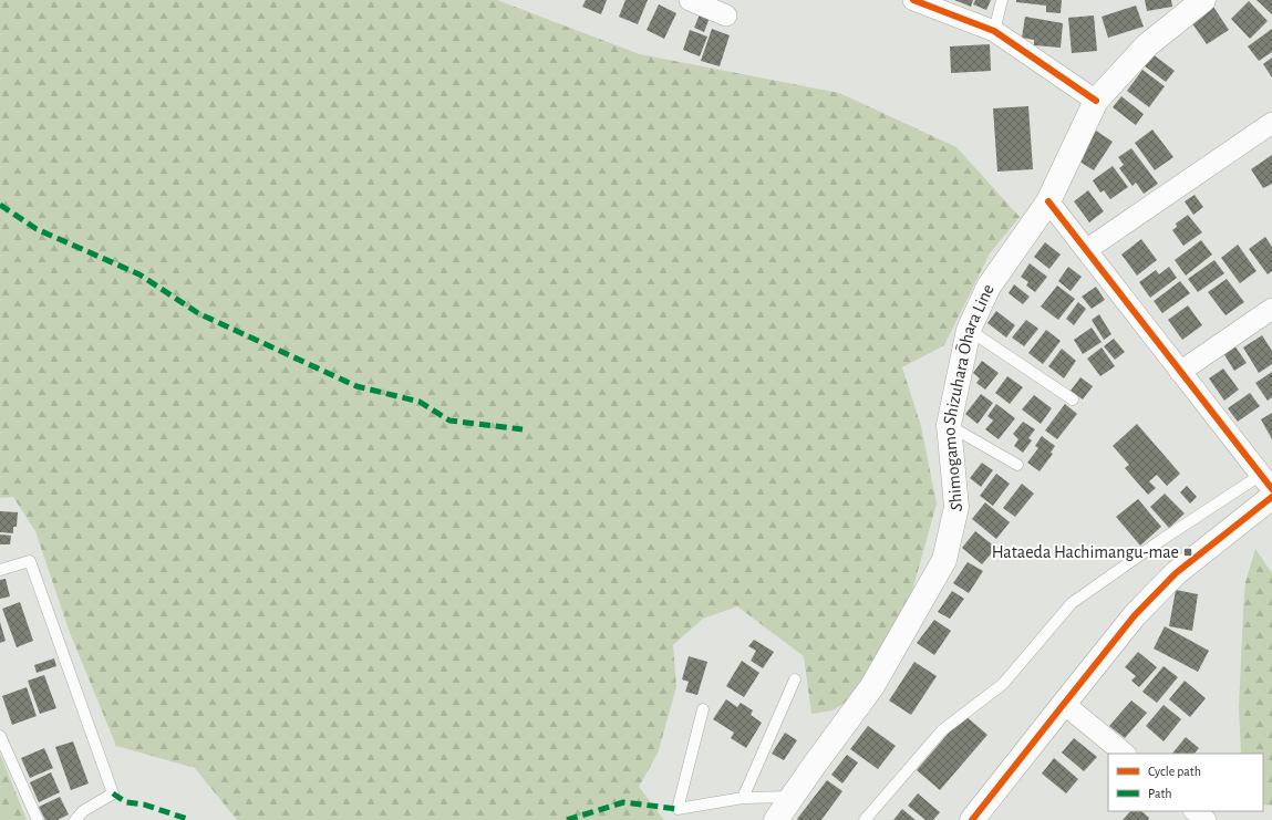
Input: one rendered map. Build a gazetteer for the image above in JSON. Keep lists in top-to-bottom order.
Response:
{
  "streets": {
    "main road": ["Shimogamo Shizuhara Ōhara Line"]
  },
  "places": {
    "transit": ["Hataeda Hachimangu-mae"]
  },
  "legend": ["Cycle path", "Path"]
}
